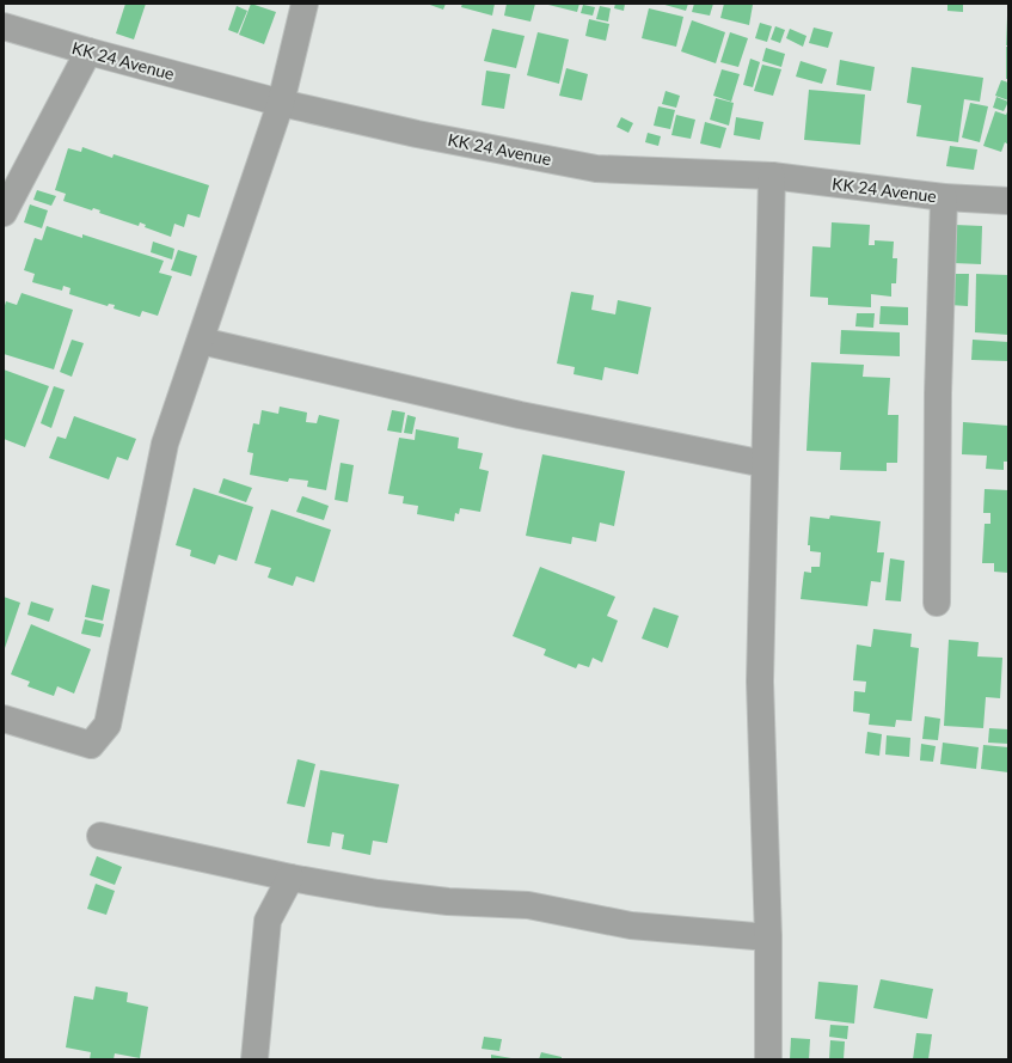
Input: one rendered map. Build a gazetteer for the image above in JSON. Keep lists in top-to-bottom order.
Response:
{
  "streets": {
    "street": ["KK 24 Avenue"]
  }
}
